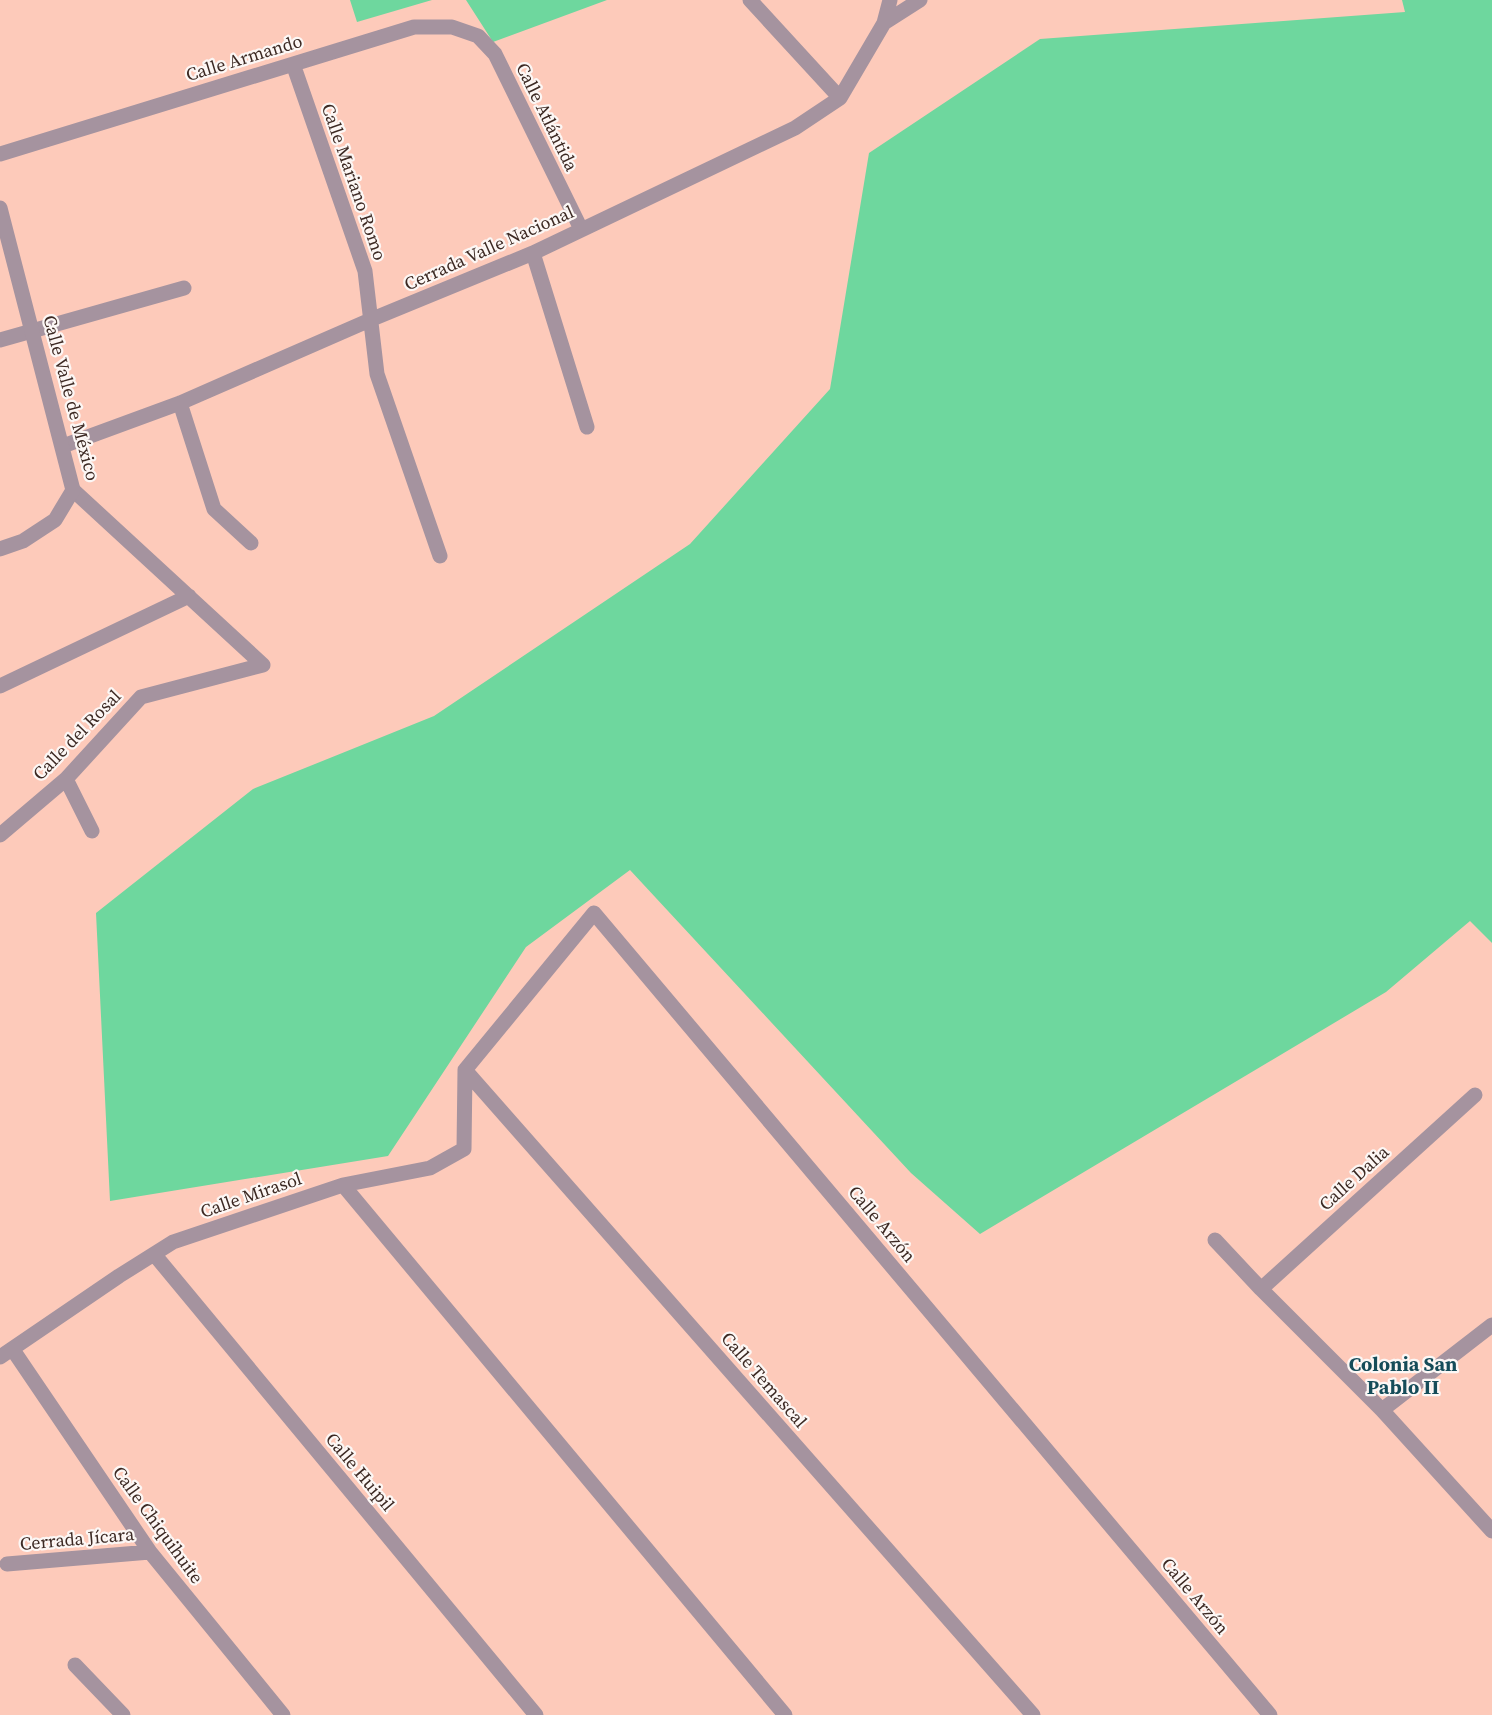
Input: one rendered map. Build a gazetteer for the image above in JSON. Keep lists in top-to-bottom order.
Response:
{
  "streets": {
    "street": [
      "Calle Armando",
      "Calle Atlántida",
      "Calle Mariano Romo",
      "Cerrada Valle Nacional",
      "Calle Valle de México",
      "Calle del Rosal",
      "Calle Dalia",
      "Calle Mirasol",
      "Calle Arzón",
      "Calle Temascal",
      "Calle Huipil",
      "Calle Chiquihuite",
      "Cerrada Jícara"
    ]
  },
  "crossings": [
    ["Calle Armando", "Calle Atlántida"],
    ["Calle Armando", "Calle Mariano Romo"],
    ["Calle Atlántida", "Cerrada Valle Nacional"],
    ["Calle Mariano Romo", "Cerrada Valle Nacional"],
    ["Cerrada Valle Nacional", "Calle Valle de México"],
    ["Calle Valle de México", "Calle del Rosal"],
    ["Calle Mirasol", "Calle Arzón"],
    ["Calle Mirasol", "Calle Temascal"],
    ["Calle Mirasol", "Calle Huipil"],
    ["Calle Mirasol", "Calle Chiquihuite"],
    ["Calle Arzón", "Calle Temascal"],
    ["Calle Chiquihuite", "Cerrada Jícara"]
  ],
  "districts": ["Colonia San Pablo II"]
}
